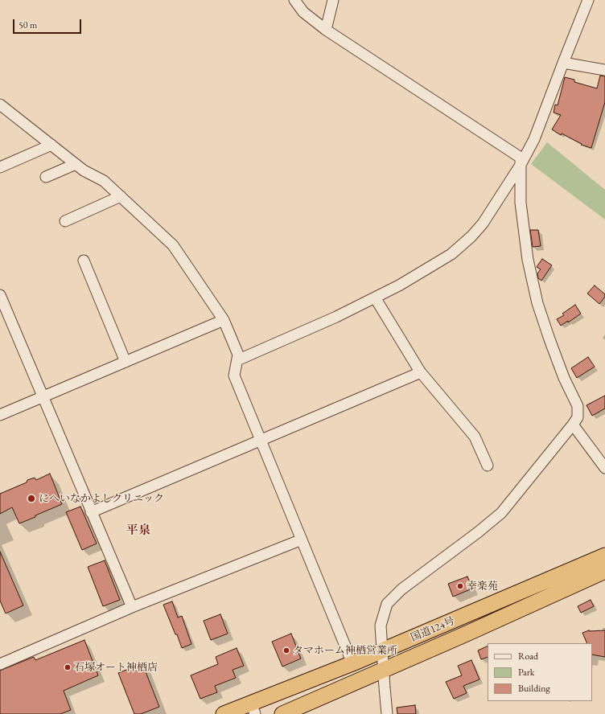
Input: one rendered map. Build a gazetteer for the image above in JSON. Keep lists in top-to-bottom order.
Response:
{
  "streets": {
    "highway": ["国道124号"]
  },
  "districts": ["平泉"],
  "places": [
    "にへいなかよしクリニック",
    "幸楽苑",
    "タマホーム神栖営業所",
    "石塚オート神栖店"
  ],
  "legend": ["Road", "Park", "Building"],
  "scale_bar": "50 m"
}
